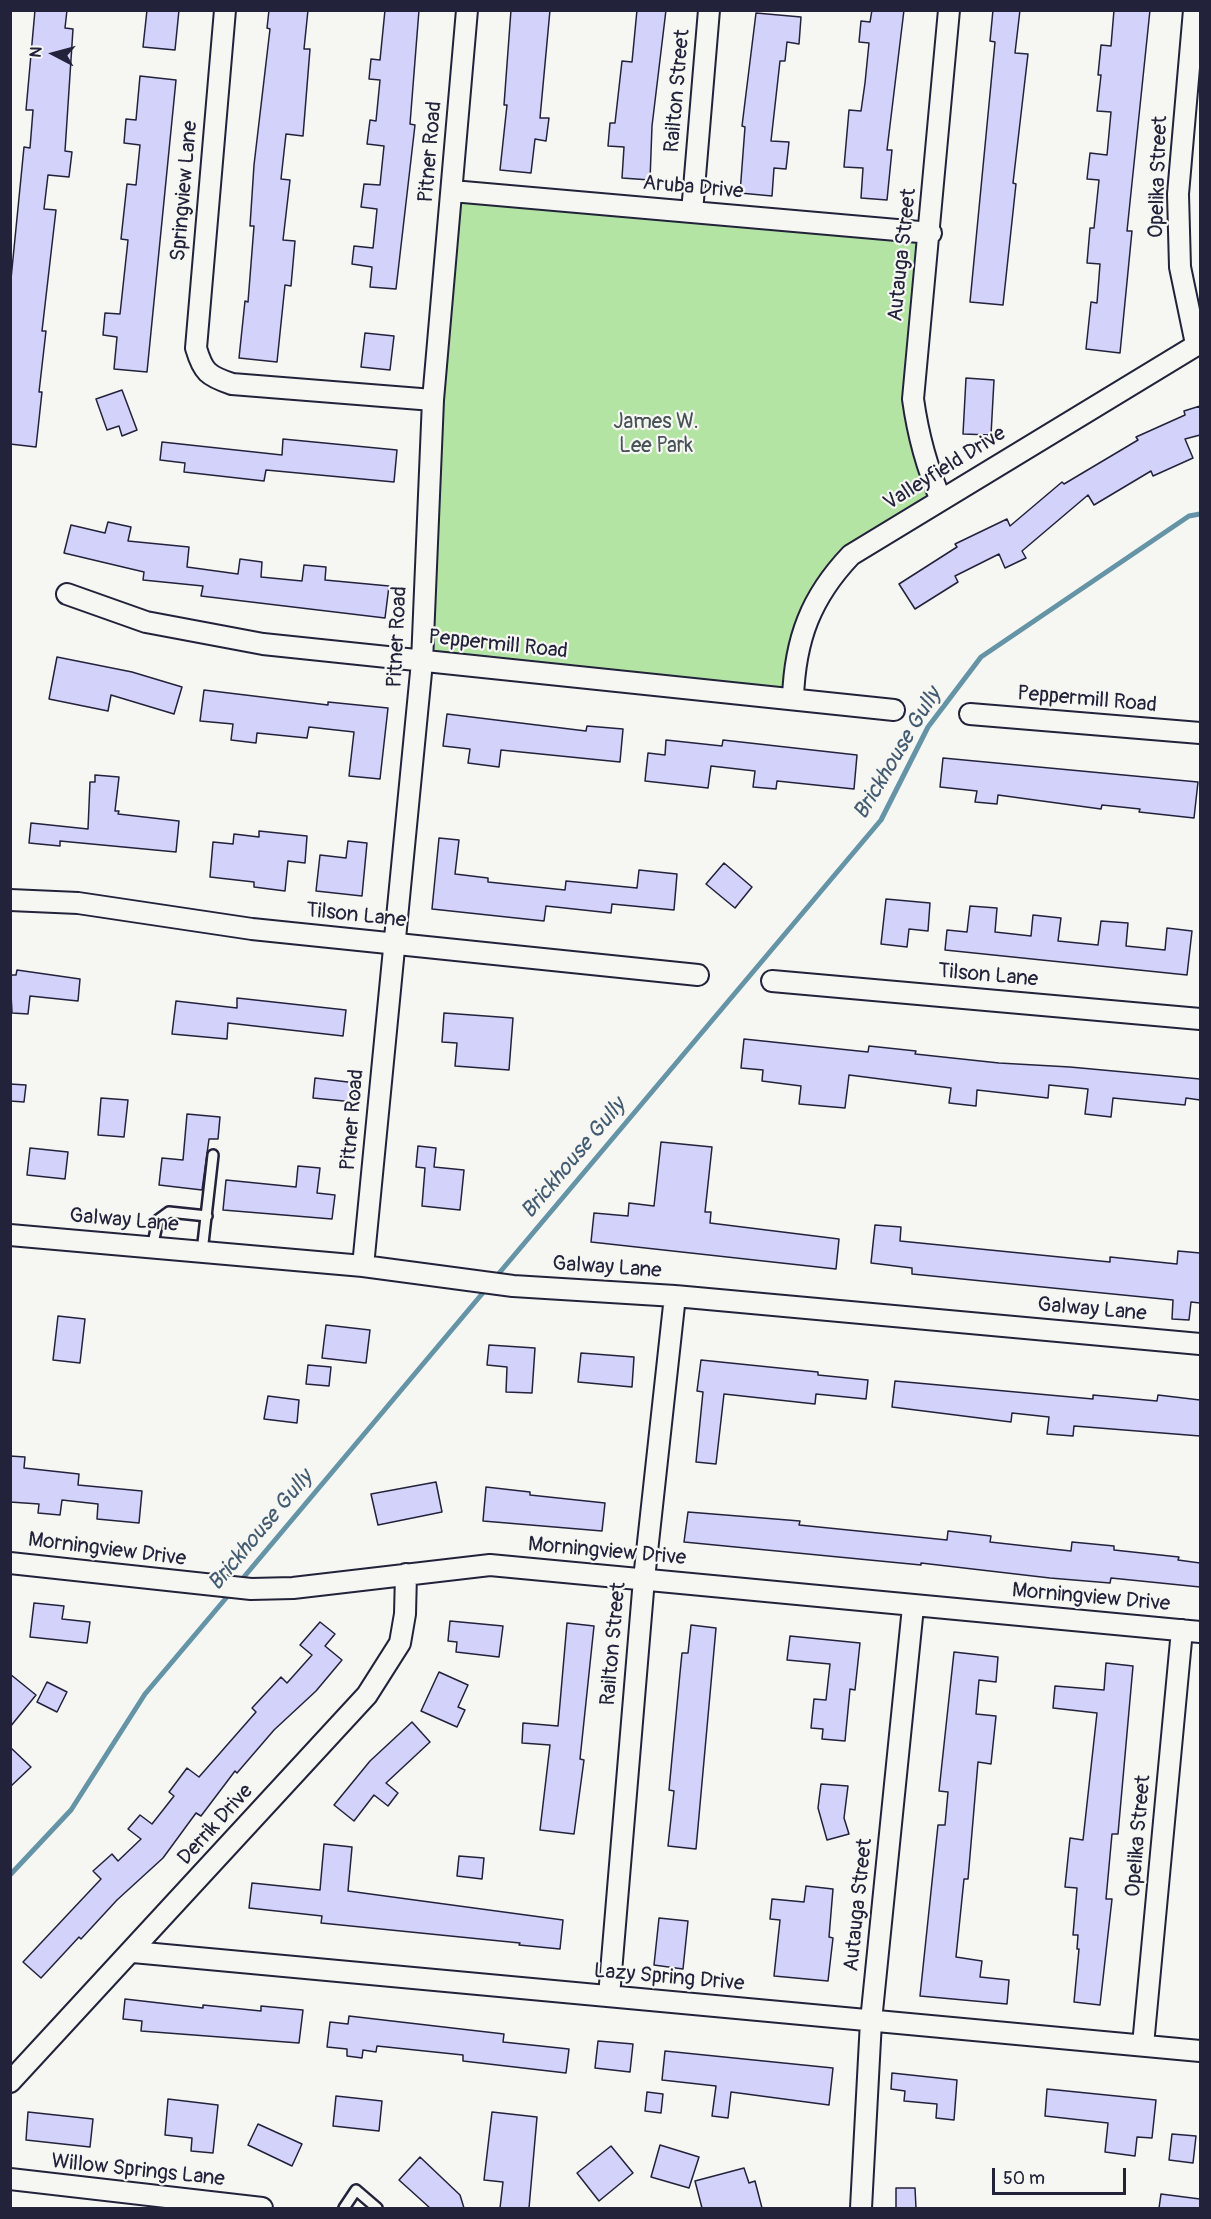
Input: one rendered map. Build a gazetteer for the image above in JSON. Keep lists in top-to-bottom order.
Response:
{
  "streets": {
    "street": [
      "Railton Street",
      "Pitner Road",
      "Opelika Street",
      "Aruba Drive",
      "Springview Lane",
      "Autauga Street",
      "Valleyfield Drive",
      "Peppermill Road",
      "Tilson Lane",
      "Galway Lane",
      "Morningview Drive",
      "Derrik Drive",
      "Lazy Spring Drive",
      "Willow Springs Lane"
    ]
  },
  "crossings": [
    ["Railton Street", "Aruba Drive"],
    ["Railton Street", "Galway Lane"],
    ["Railton Street", "Morningview Drive"],
    ["Railton Street", "Lazy Spring Drive"],
    ["Pitner Road", "Aruba Drive"],
    ["Pitner Road", "Springview Lane"],
    ["Pitner Road", "Peppermill Road"],
    ["Pitner Road", "Tilson Lane"],
    ["Pitner Road", "Galway Lane"],
    ["Opelika Street", "Valleyfield Drive"],
    ["Opelika Street", "Morningview Drive"],
    ["Opelika Street", "Lazy Spring Drive"],
    ["Aruba Drive", "Autauga Street"],
    ["Autauga Street", "Valleyfield Drive"],
    ["Autauga Street", "Morningview Drive"],
    ["Autauga Street", "Lazy Spring Drive"],
    ["Valleyfield Drive", "Peppermill Road"],
    ["Morningview Drive", "Derrik Drive"],
    ["Derrik Drive", "Lazy Spring Drive"]
  ],
  "water": ["Brickhouse Gully"],
  "parks": ["James W. Lee Park"],
  "scale_bar": "50 m",
  "north": "left"
}
